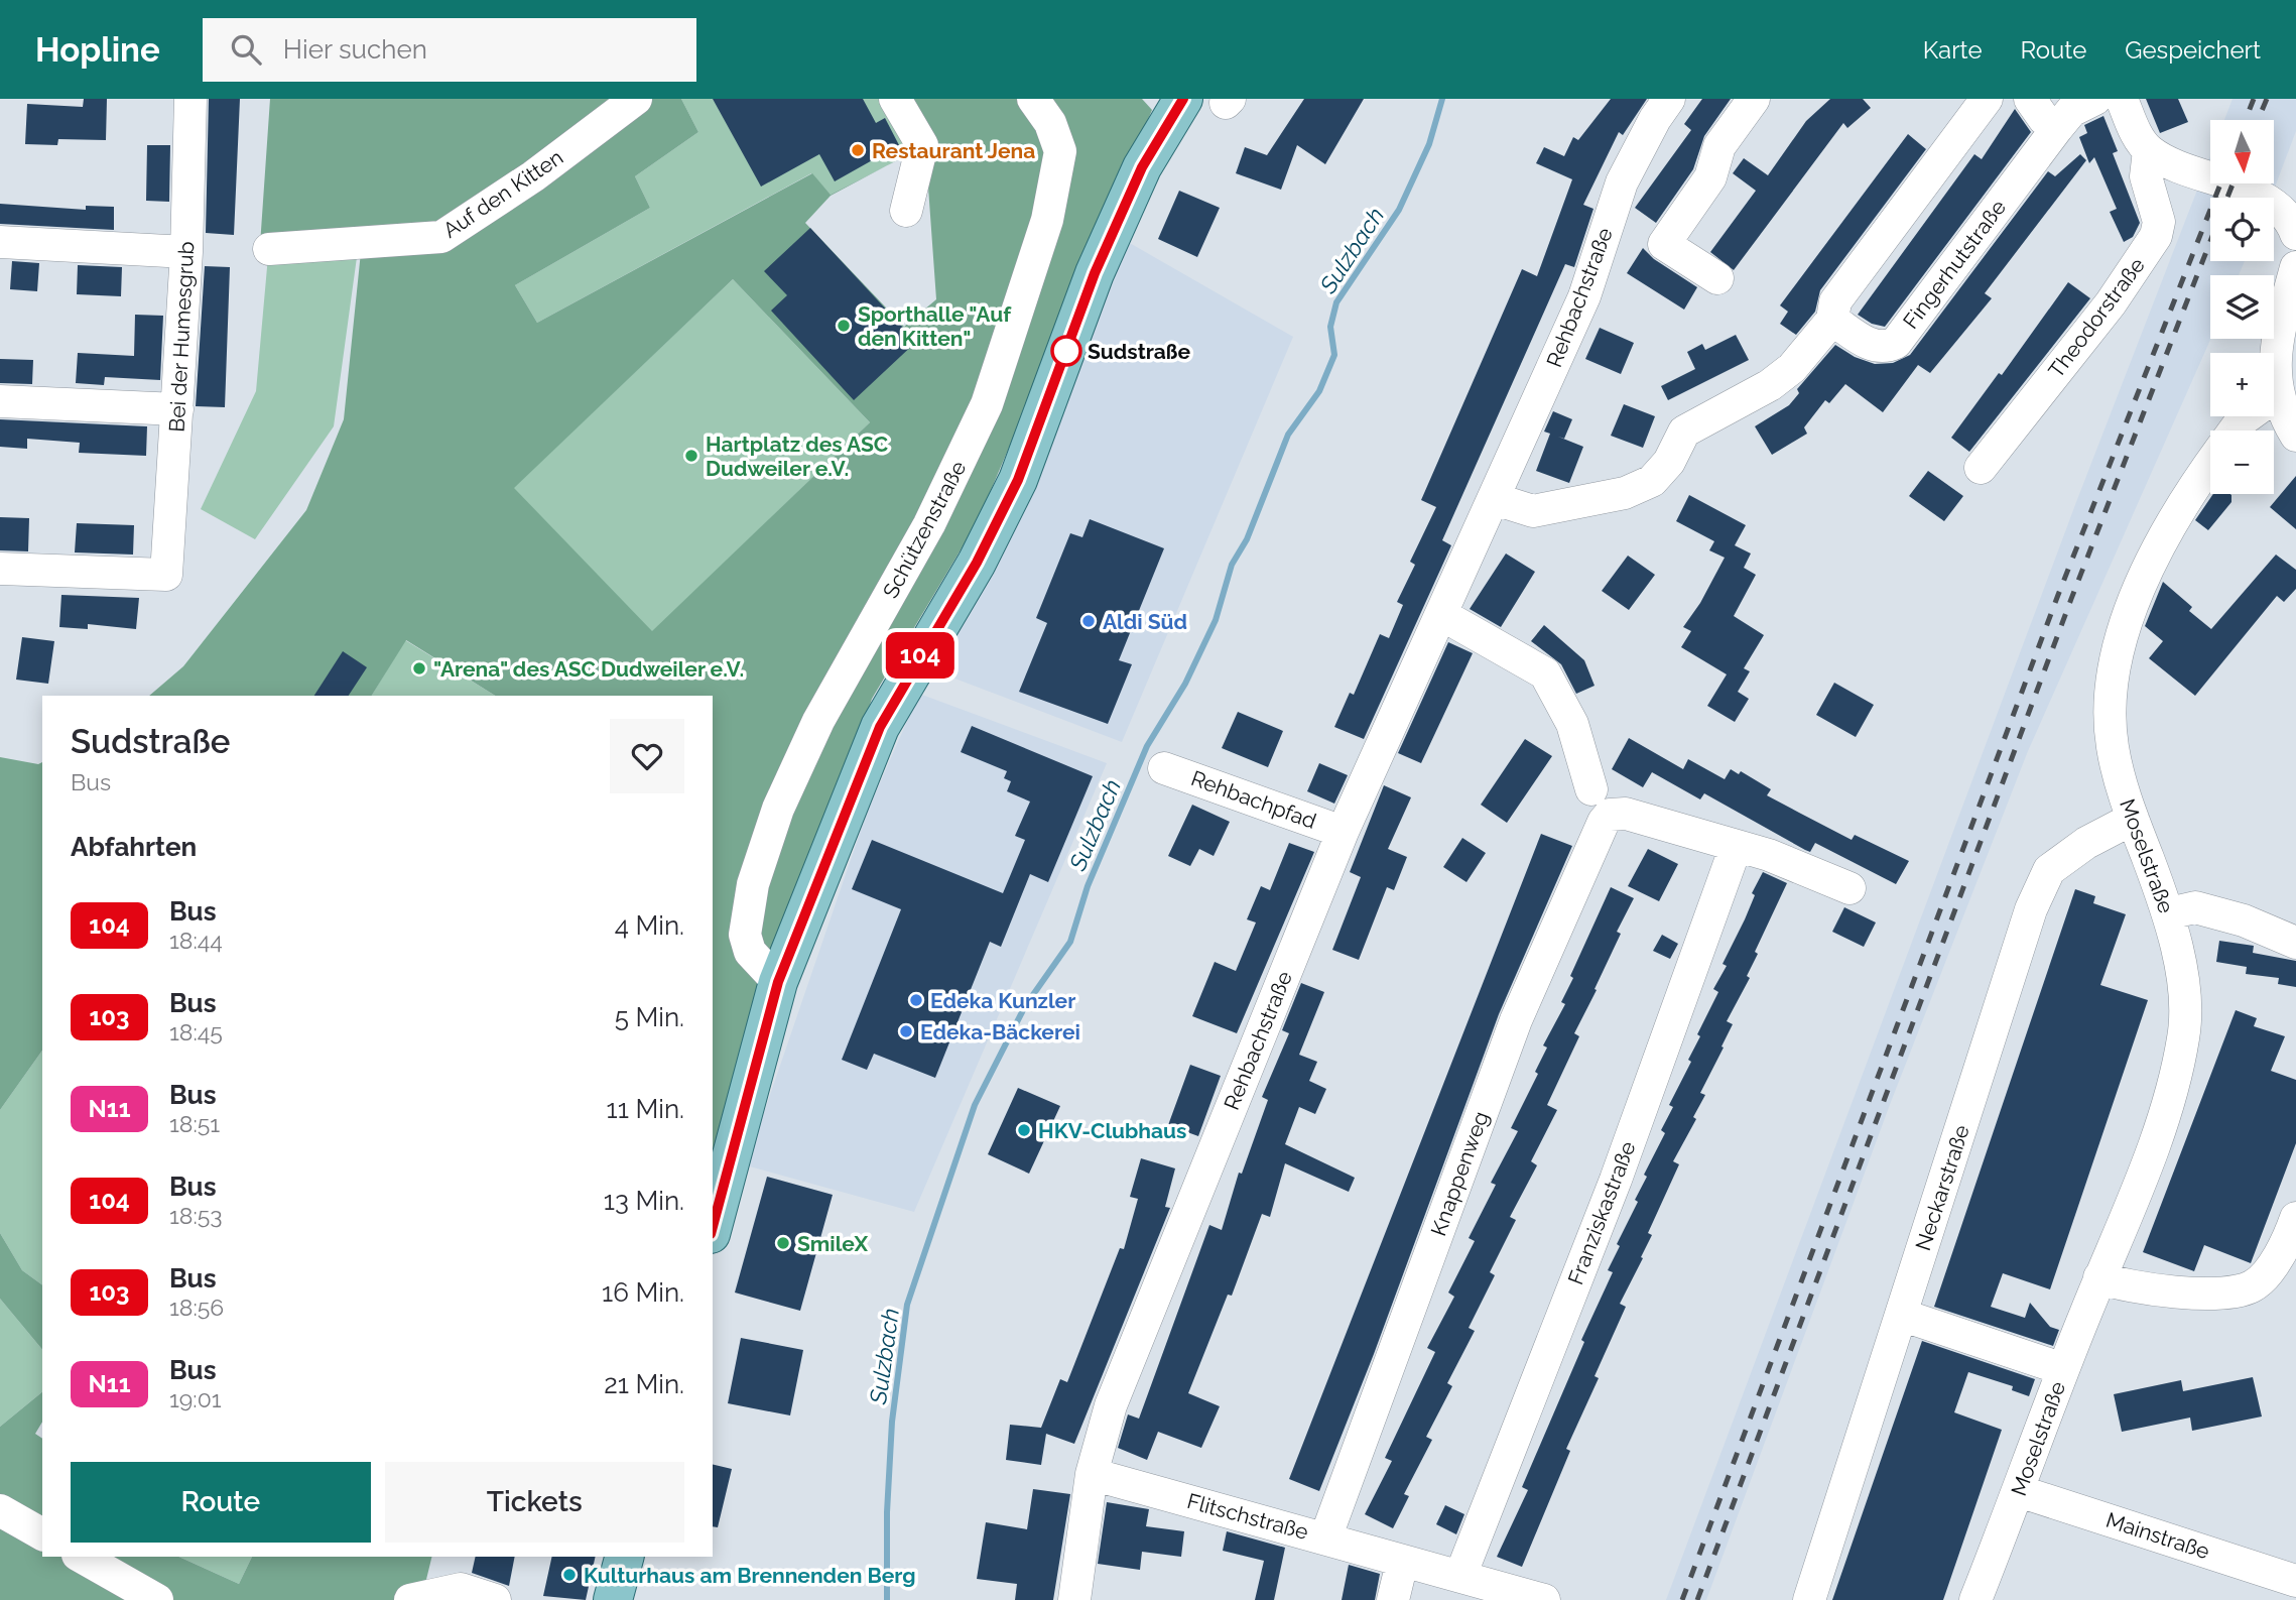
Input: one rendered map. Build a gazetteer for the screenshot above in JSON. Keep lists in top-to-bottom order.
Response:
{
  "streets": {
    "street": [
      "Auf den Kitten",
      "Fingerhutstraße",
      "Rehbachstraße",
      "Theodorstraße",
      "Bei der Humesgrub",
      "Schützenstraße",
      "Rehbachpfad",
      "Moselstraße",
      "Knappenweg",
      "Neckarstraße",
      "Franziskastraße",
      "Flitschstraße",
      "Mainstraße"
    ]
  },
  "crossings": [
    ["Rehbachstraße", "Rehbachpfad"],
    ["Rehbachstraße", "Flitschstraße"],
    ["Moselstraße", "Neckarstraße"],
    ["Moselstraße", "Mainstraße"],
    ["Knappenweg", "Flitschstraße"],
    ["Franziskastraße", "Flitschstraße"]
  ],
  "water": ["Sulzbach"],
  "places": [
    "Restaurant Jena",
    "Sporthalle \"Auf den Kitten\"",
    "Sudstraße",
    "Hartplatz des ASC Dudweiler e.V.",
    "Aldi Süd",
    "\"Arena\" des ASC Dudweiler e.V.",
    "Edeka Kunzler",
    "Edeka-Bäckerei",
    "HKV-Clubhaus",
    "SmileX",
    "Kulturhaus am Brennenden Berg"
  ],
  "lines": ["bus line 104"],
  "north": "bottom",
  "page": {
    "header": "Hopline",
    "search": "Hier suchen",
    "nav": ["Karte", "Route", "Gespeichert"],
    "on_map": "104",
    "map_buttons": ["+", "−"],
    "heading": [
      ["Sudstraße", "Bus"],
      "Abfahrten"
    ],
    "list": [
      {
        "mark": "104",
        "name": "Bus",
        "note": "18:44",
        "value": "4 Min."
      },
      {
        "mark": "103",
        "name": "Bus",
        "note": "18:45",
        "value": "5 Min."
      },
      {
        "mark": "N11",
        "name": "Bus",
        "note": "18:51",
        "value": "11 Min."
      },
      {
        "mark": "104",
        "name": "Bus",
        "note": "18:53",
        "value": "13 Min."
      },
      {
        "mark": "103",
        "name": "Bus",
        "note": "18:56",
        "value": "16 Min."
      },
      {
        "mark": "N11",
        "name": "Bus",
        "note": "19:01",
        "value": "21 Min."
      }
    ],
    "buttons": ["Route", "Tickets"]
  }
}
